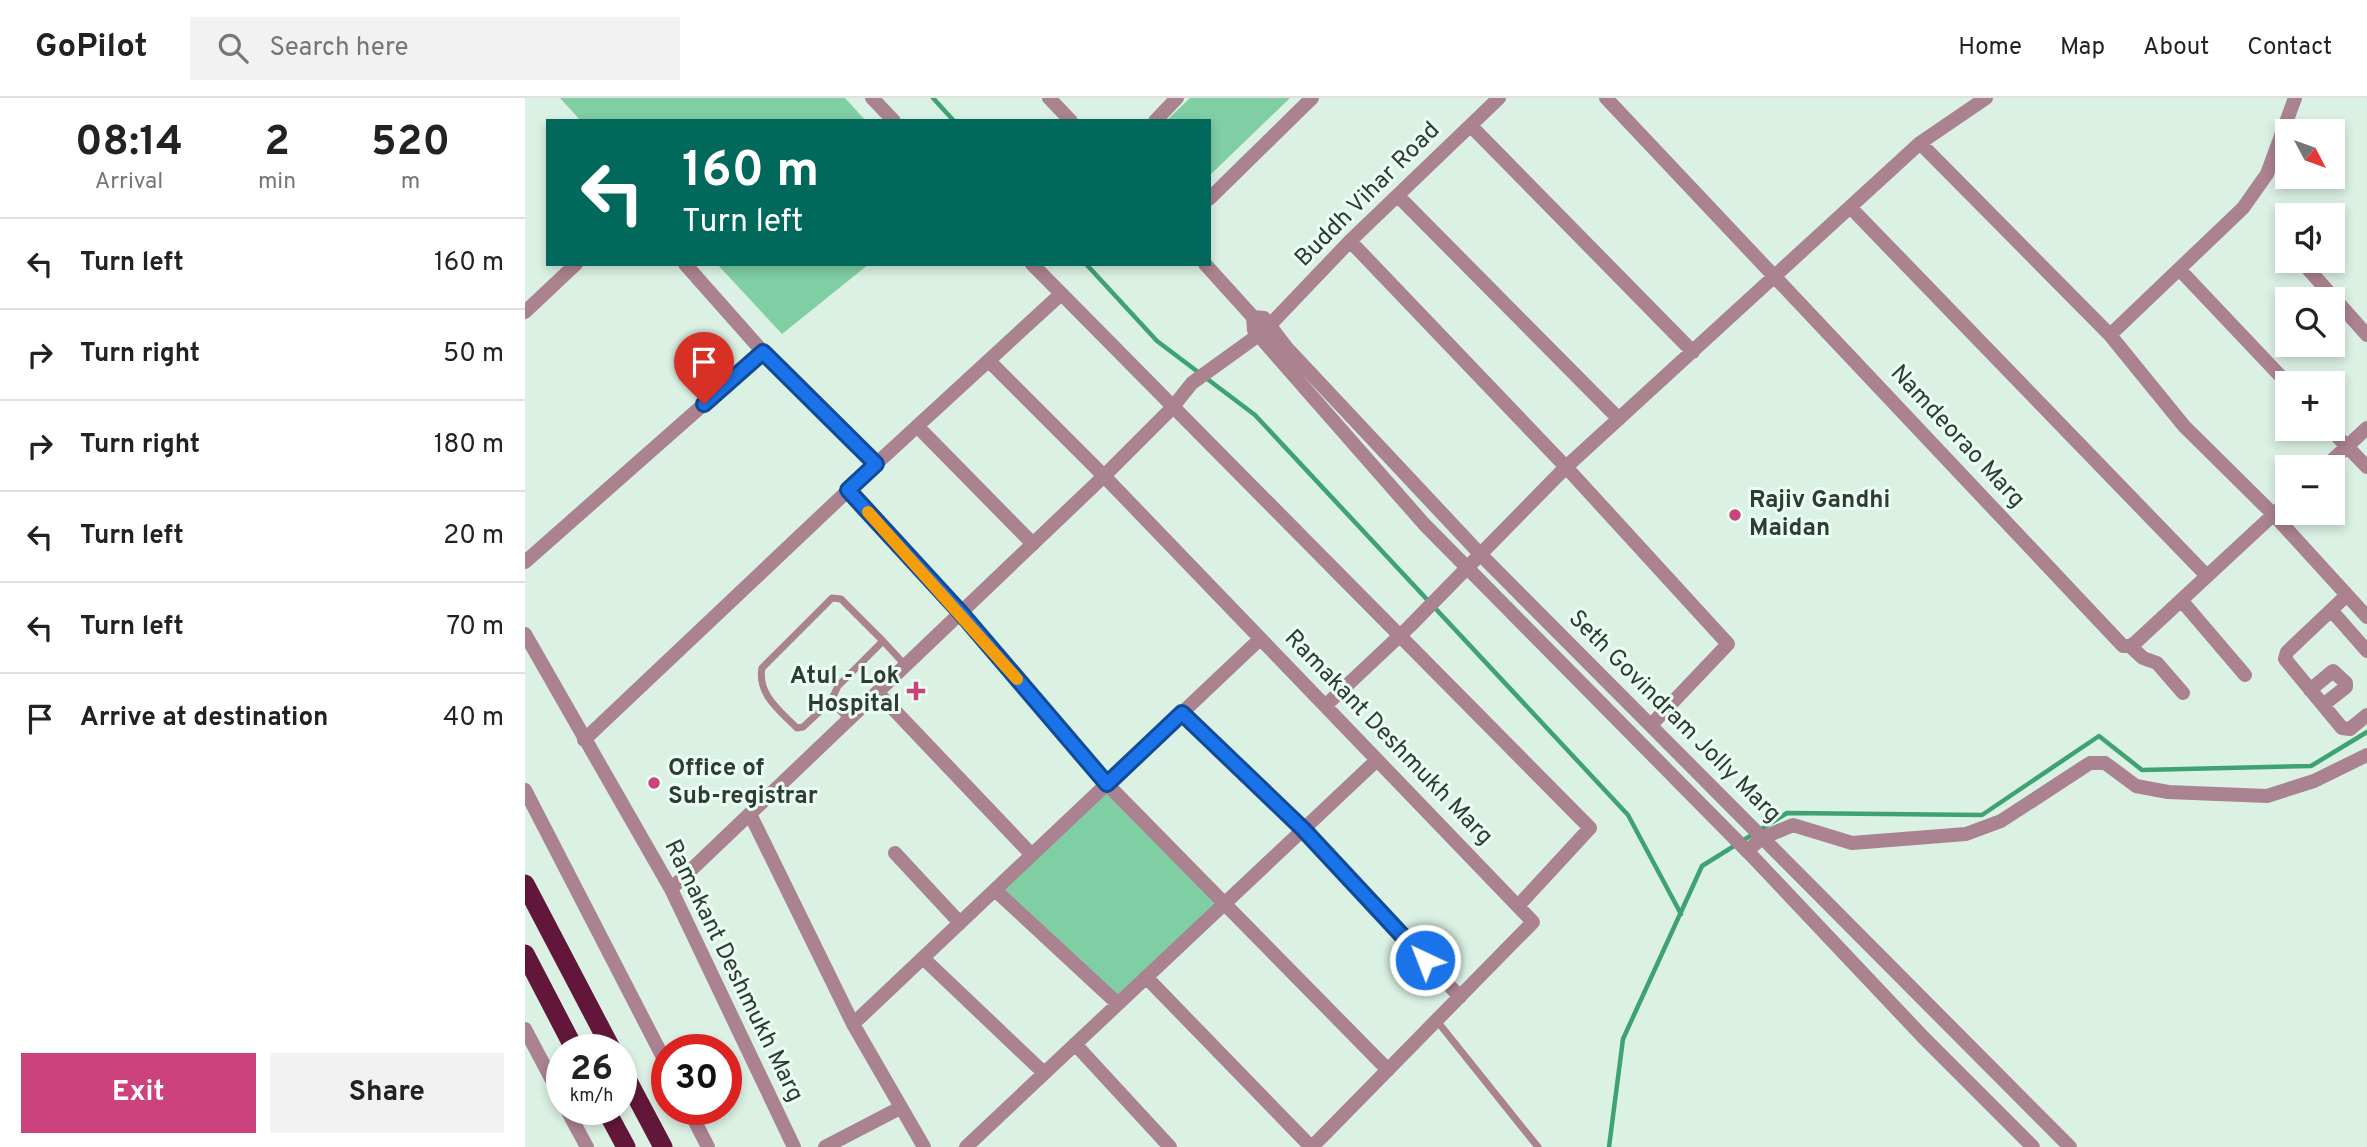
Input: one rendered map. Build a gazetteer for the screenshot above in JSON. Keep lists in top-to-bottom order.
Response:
{
  "streets": {
    "street": [
      "Buddh Vihar Road",
      "Namdeorao Marg",
      "Seth Govindram Jolly Marg",
      "Ramakant Deshmukh Marg"
    ]
  },
  "crossings": [
    ["Buddh Vihar Road", "Seth Govindram Jolly Marg"],
    ["Buddh Vihar Road", "Ramakant Deshmukh Marg"]
  ],
  "places": {
    "other": ["Rajiv Gandhi Maidan", "Office of Sub-registrar"],
    "health": ["Atul - Lok Hospital"]
  },
  "north": "bottom right",
  "page": {
    "header": "GoPilot",
    "search": "Search here",
    "nav": [
      "Home",
      "Map",
      "About",
      "Contact"
    ],
    "eta": [
      "08:14",
      "Arrival",
      "2",
      "min",
      "520",
      "m"
    ],
    "map_buttons": ["+", "−"],
    "turn": ["160 m", "Turn left"],
    "list": [
      {
        "name": "Turn left",
        "value": "160 m"
      },
      {
        "name": "Turn right",
        "value": "50 m"
      },
      {
        "name": "Turn right",
        "value": "180 m"
      },
      {
        "name": "Turn left",
        "value": "20 m"
      },
      {
        "name": "Turn left",
        "value": "70 m"
      },
      {
        "name": "Arrive at destination",
        "value": "40 m"
      }
    ],
    "speed": "26 km/h",
    "limit": "30",
    "buttons": ["Exit", "Share"]
  }
}
